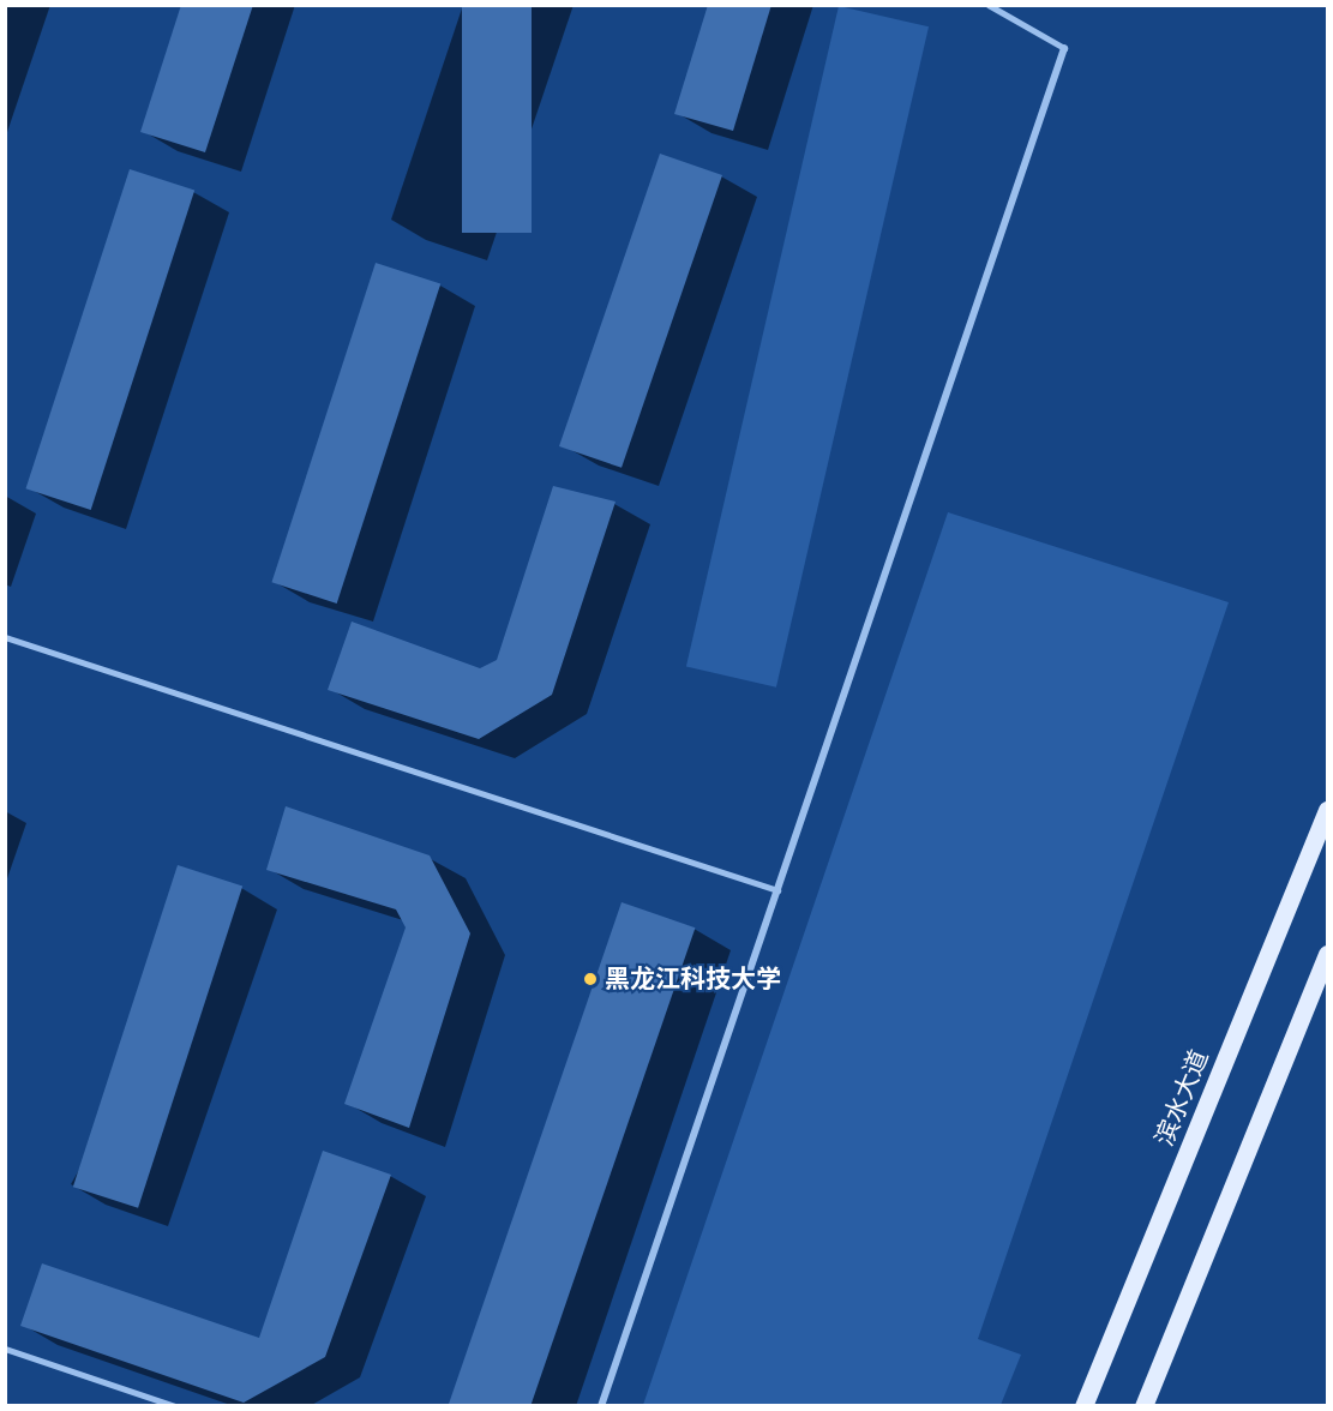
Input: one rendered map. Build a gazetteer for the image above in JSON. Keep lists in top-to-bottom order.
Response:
{
  "streets": {
    "main road": ["滨水大道"]
  },
  "places": ["黑龙江科技大学"]
}
